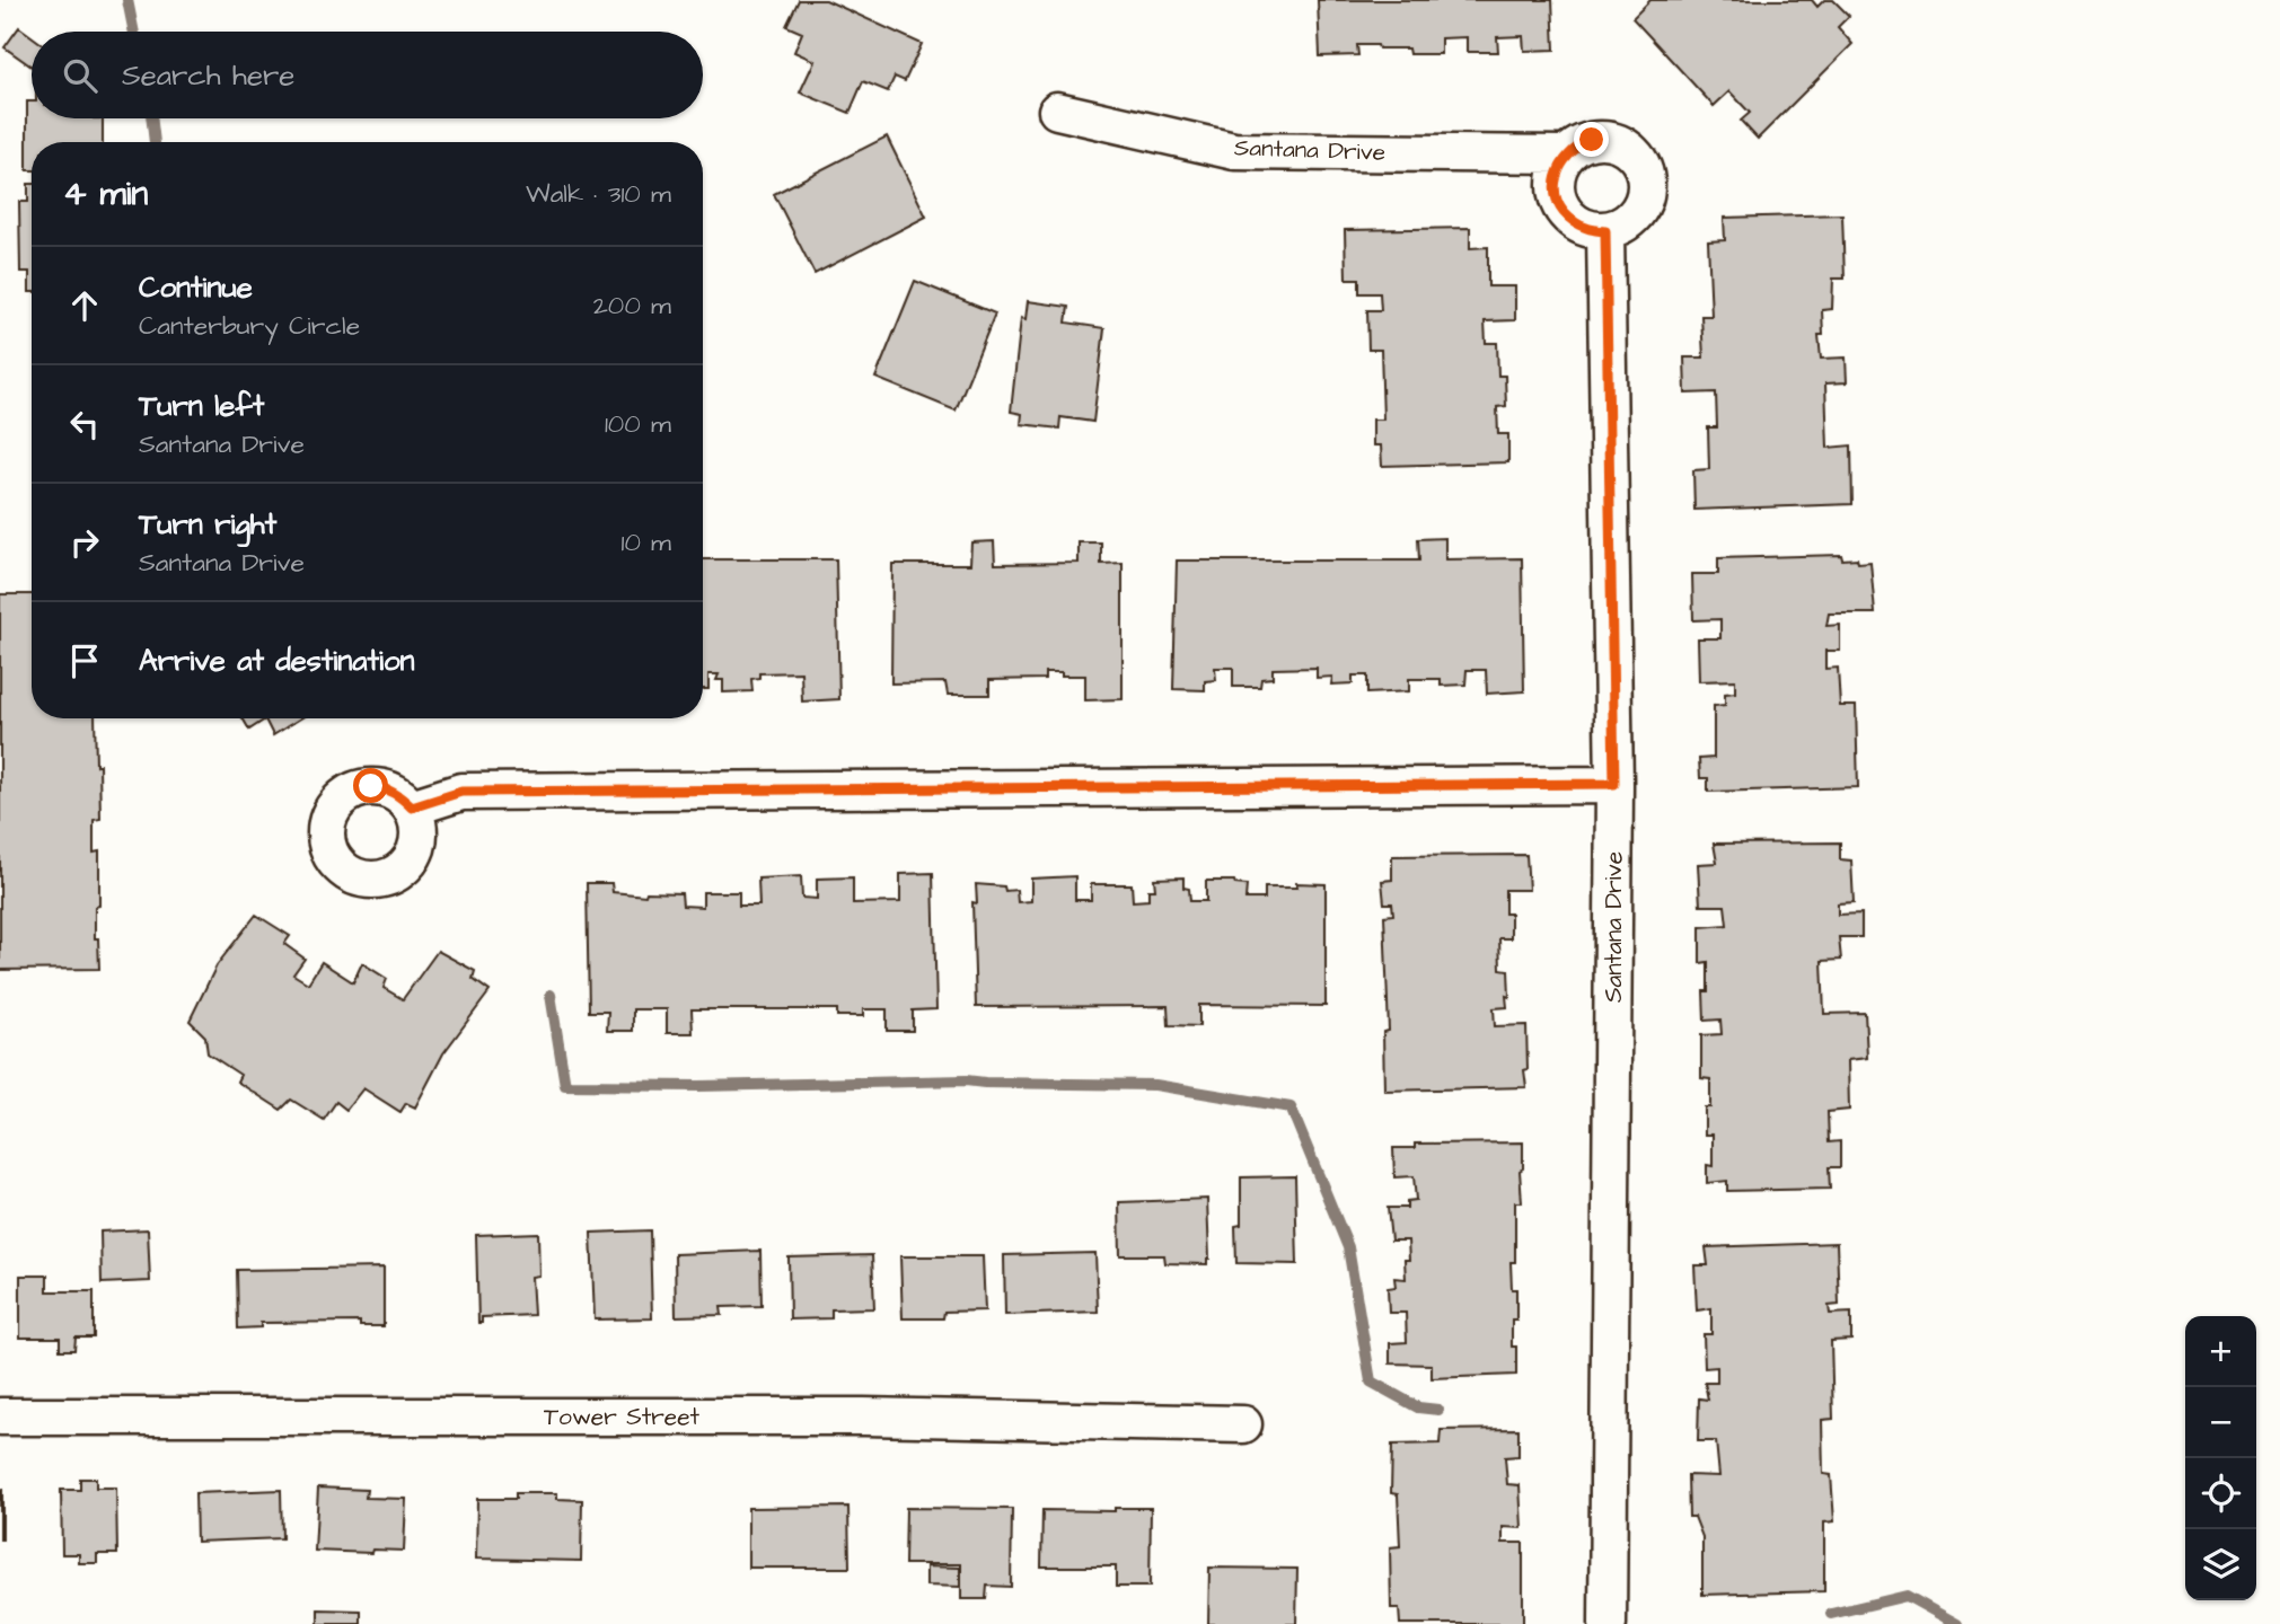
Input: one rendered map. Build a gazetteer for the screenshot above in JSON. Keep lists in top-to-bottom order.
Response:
{
  "streets": {
    "street": ["Santana Drive", "Tower Street"]
  },
  "page": {
    "search": "Search here",
    "heading": ["4 min", "Walk · 310 m"],
    "list": [
      ["Continue", "Canterbury Circle", "200 m"],
      ["Turn left", "Santana Drive", "100 m"],
      ["Turn right", "Santana Drive", "10 m"],
      "Arrive at destination"
    ],
    "map_buttons": ["+", "−"]
  }
}
